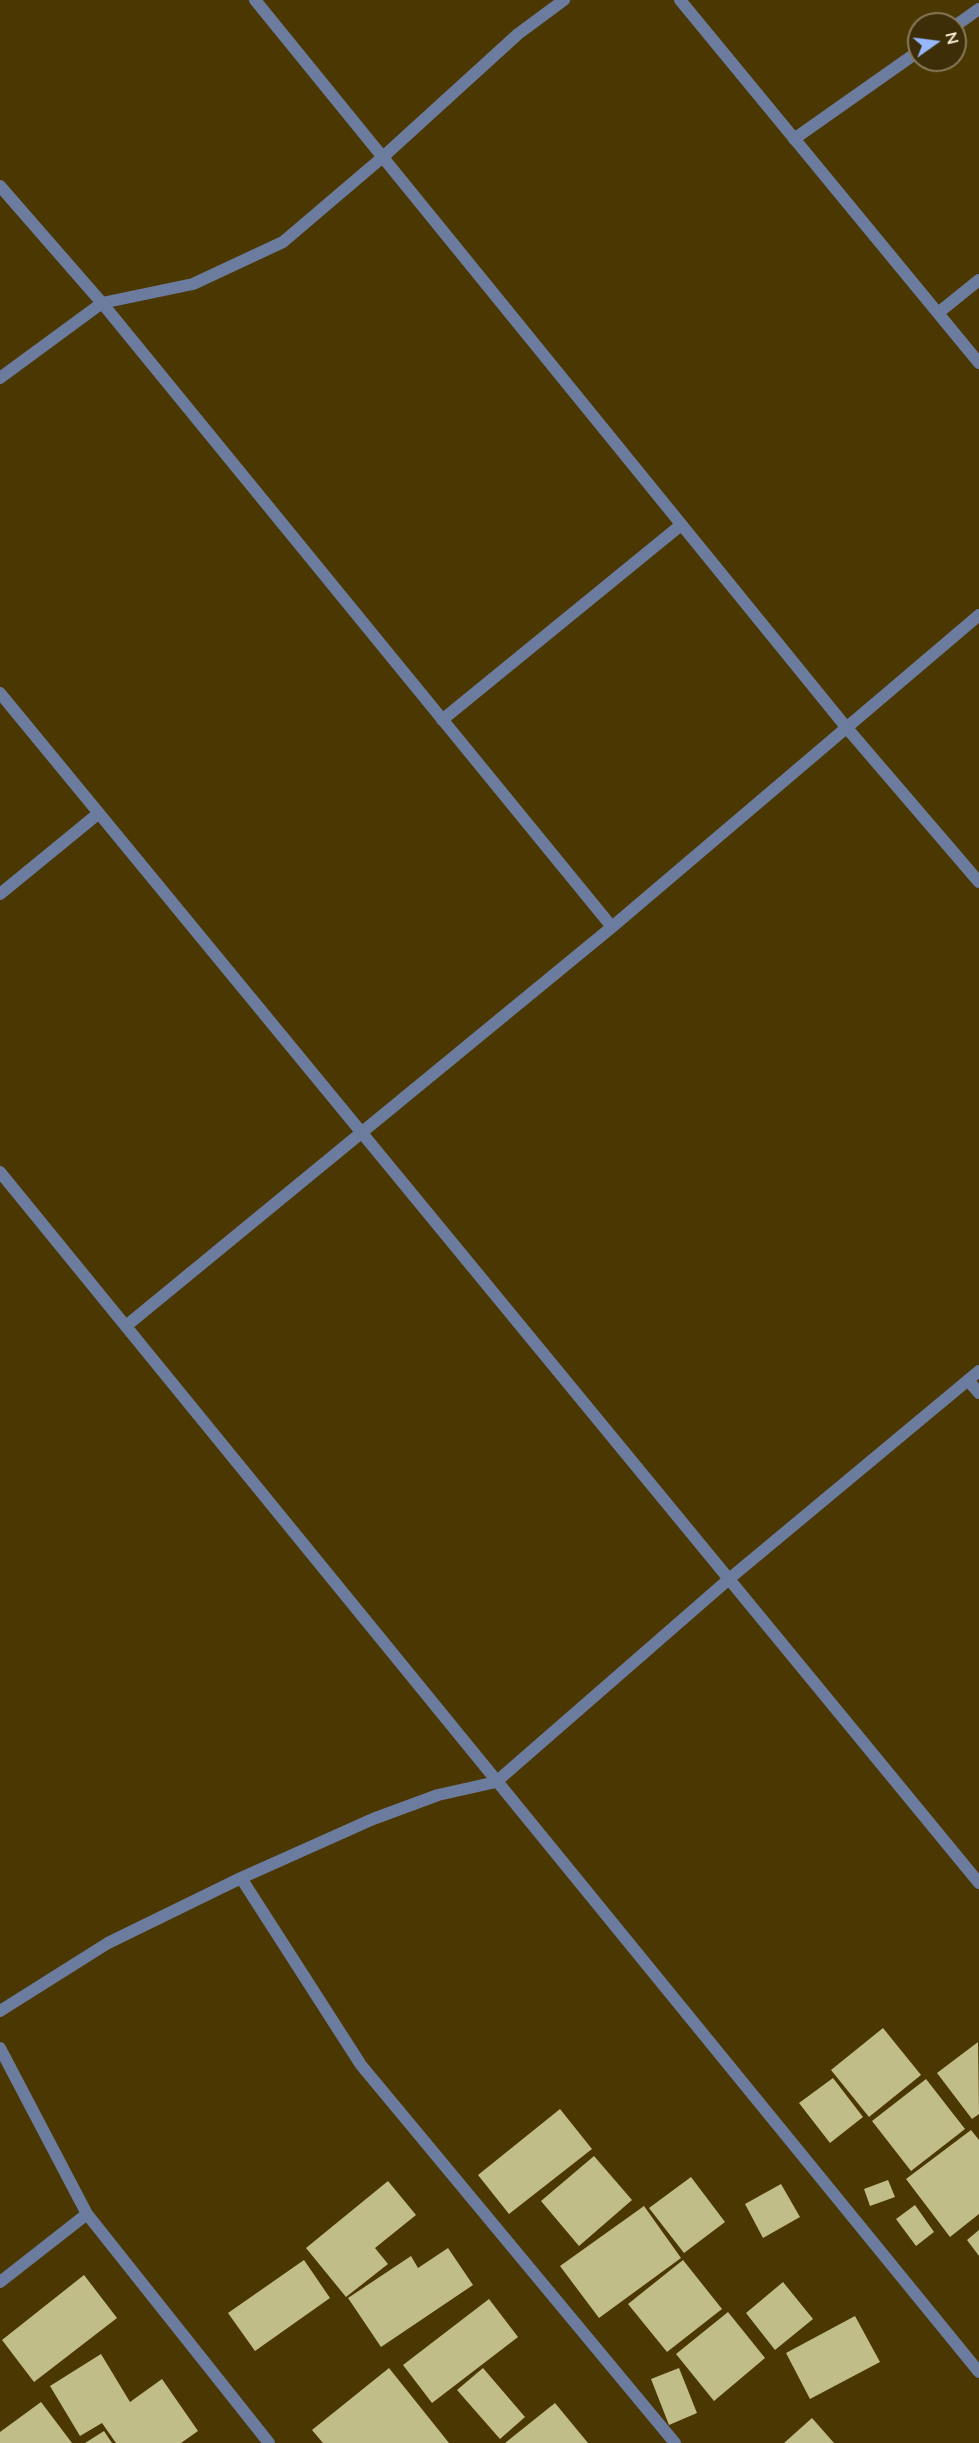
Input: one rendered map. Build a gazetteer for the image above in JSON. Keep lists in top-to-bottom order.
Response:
{
  "north": "right"
}
